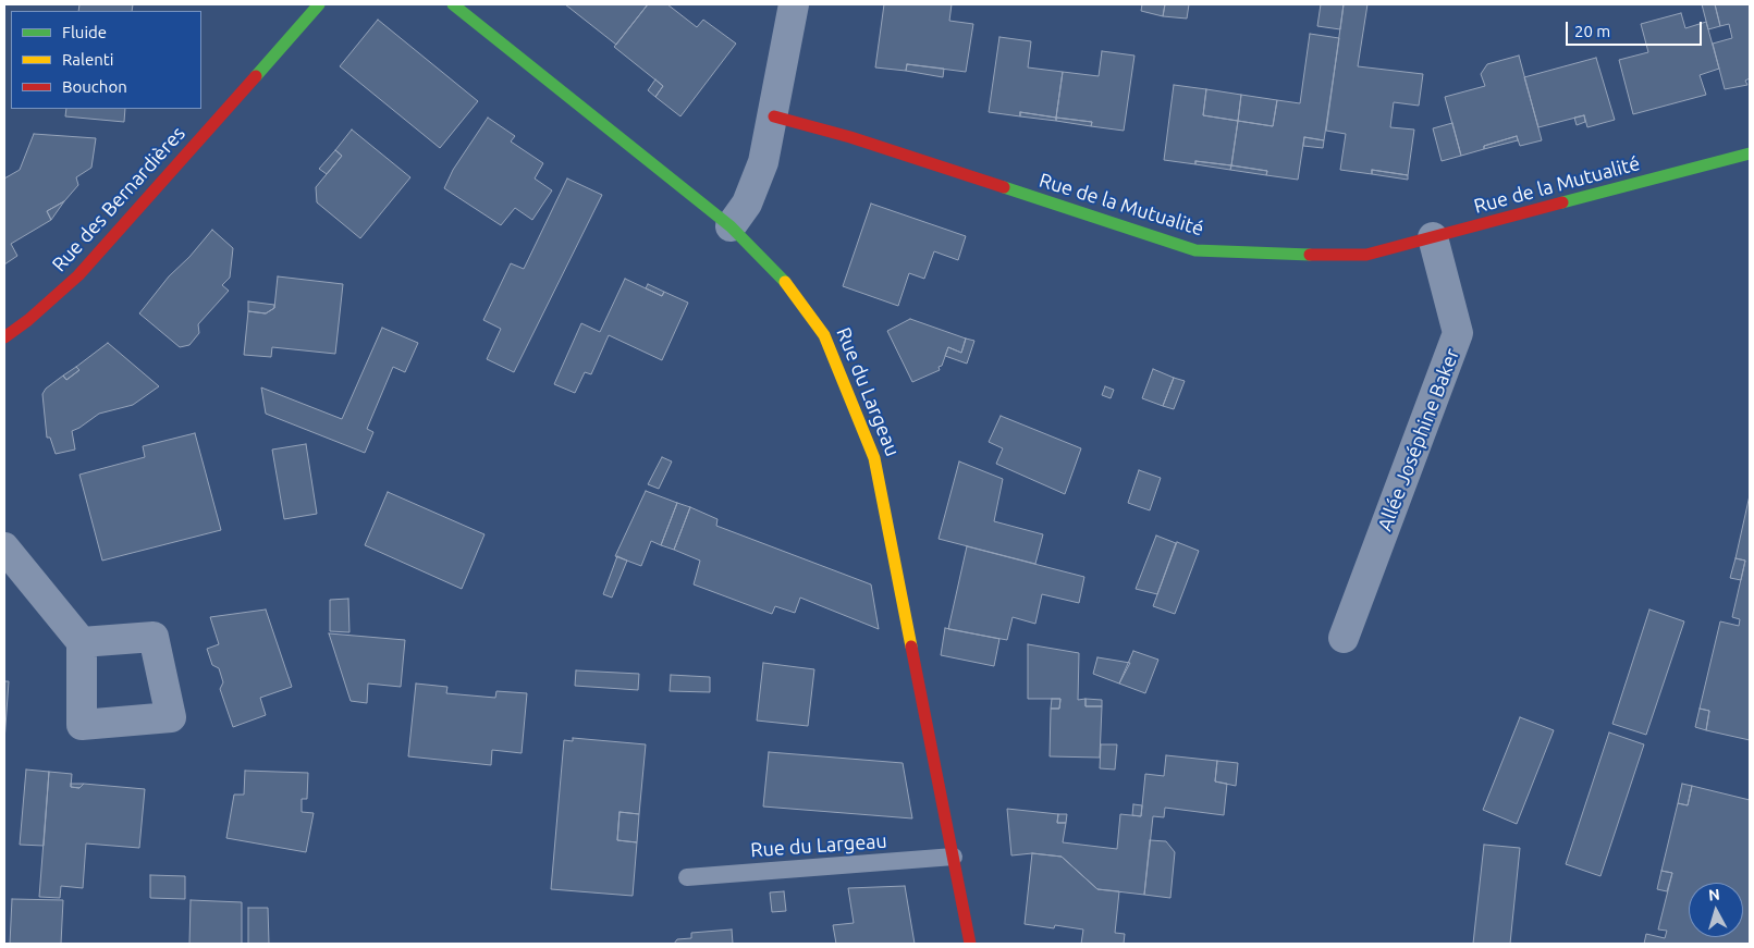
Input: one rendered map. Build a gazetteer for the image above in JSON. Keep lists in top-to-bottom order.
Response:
{
  "streets": {
    "street": [
      "Rue de la Mutualité",
      "Rue des Bernardières",
      "Rue du Largeau",
      "Allée Joséphine Baker"
    ]
  },
  "crossings": [
    ["Rue de la Mutualité", "Allée Joséphine Baker"]
  ],
  "legend": ["Fluide", "Ralenti", "Bouchon"],
  "scale_bar": "20 m",
  "north": "top"
}
